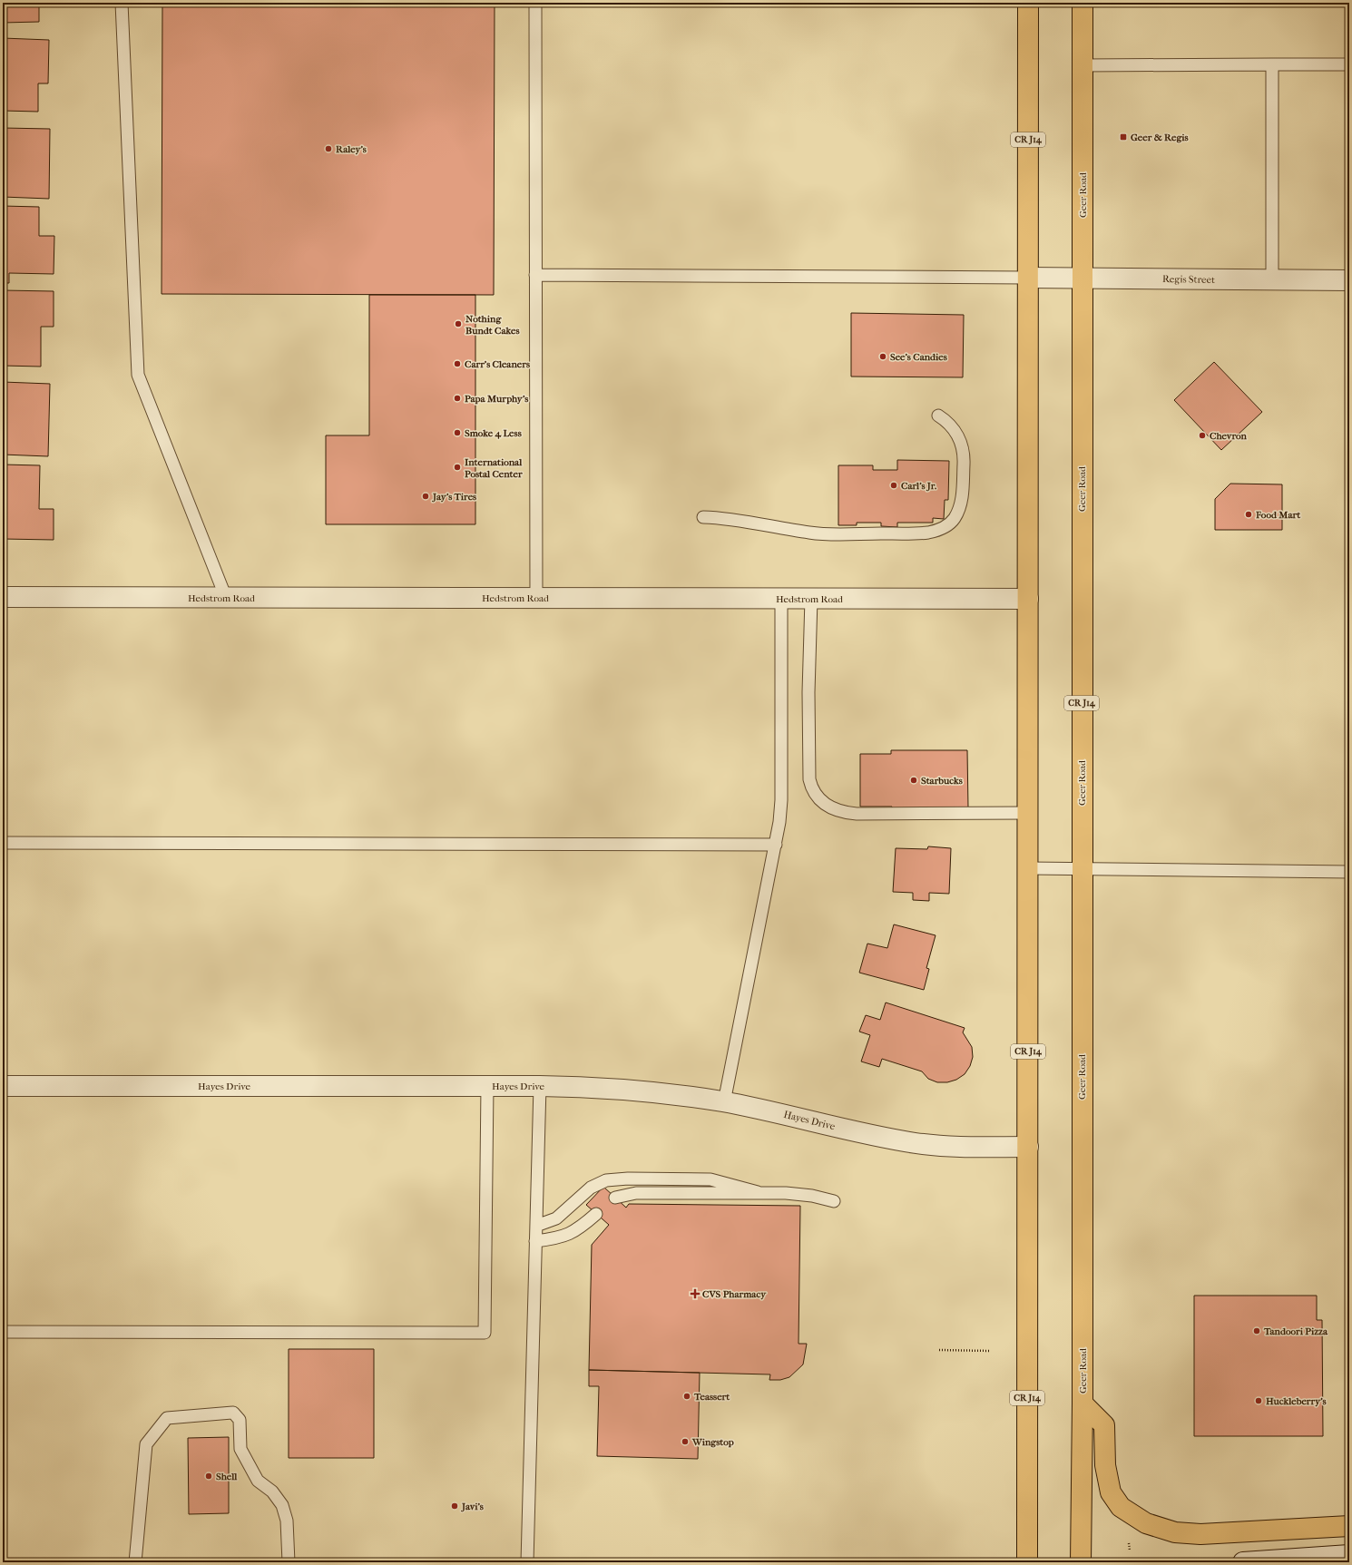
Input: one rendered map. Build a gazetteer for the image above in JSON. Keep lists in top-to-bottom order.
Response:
{
  "streets": {
    "main road": ["CR J14", "Geer Road"],
    "street": ["Regis Street", "Hedstrom Road", "Hayes Drive"]
  },
  "crossings": [
    ["CR J14", "Regis Street"],
    ["CR J14", "Hedstrom Road"],
    ["CR J14", "Hayes Drive"],
    ["Geer Road", "Regis Street"]
  ],
  "places": {
    "transit": ["Geer & Regis"],
    "other": [
      "Raley's",
      "Nothing Bundt Cakes",
      "See's Candies",
      "Carr's Cleaners",
      "Papa Murphy's",
      "Smoke 4 Less",
      "Chevron",
      "International Postal Center",
      "Carl's Jr.",
      "Jay's Tires",
      "Food Mart",
      "Starbucks",
      "Tandoori Pizza",
      "Teassert",
      "Huckleberry's",
      "Wingstop",
      "Shell",
      "Javi's"
    ],
    "health": ["CVS Pharmacy"]
  }
}
